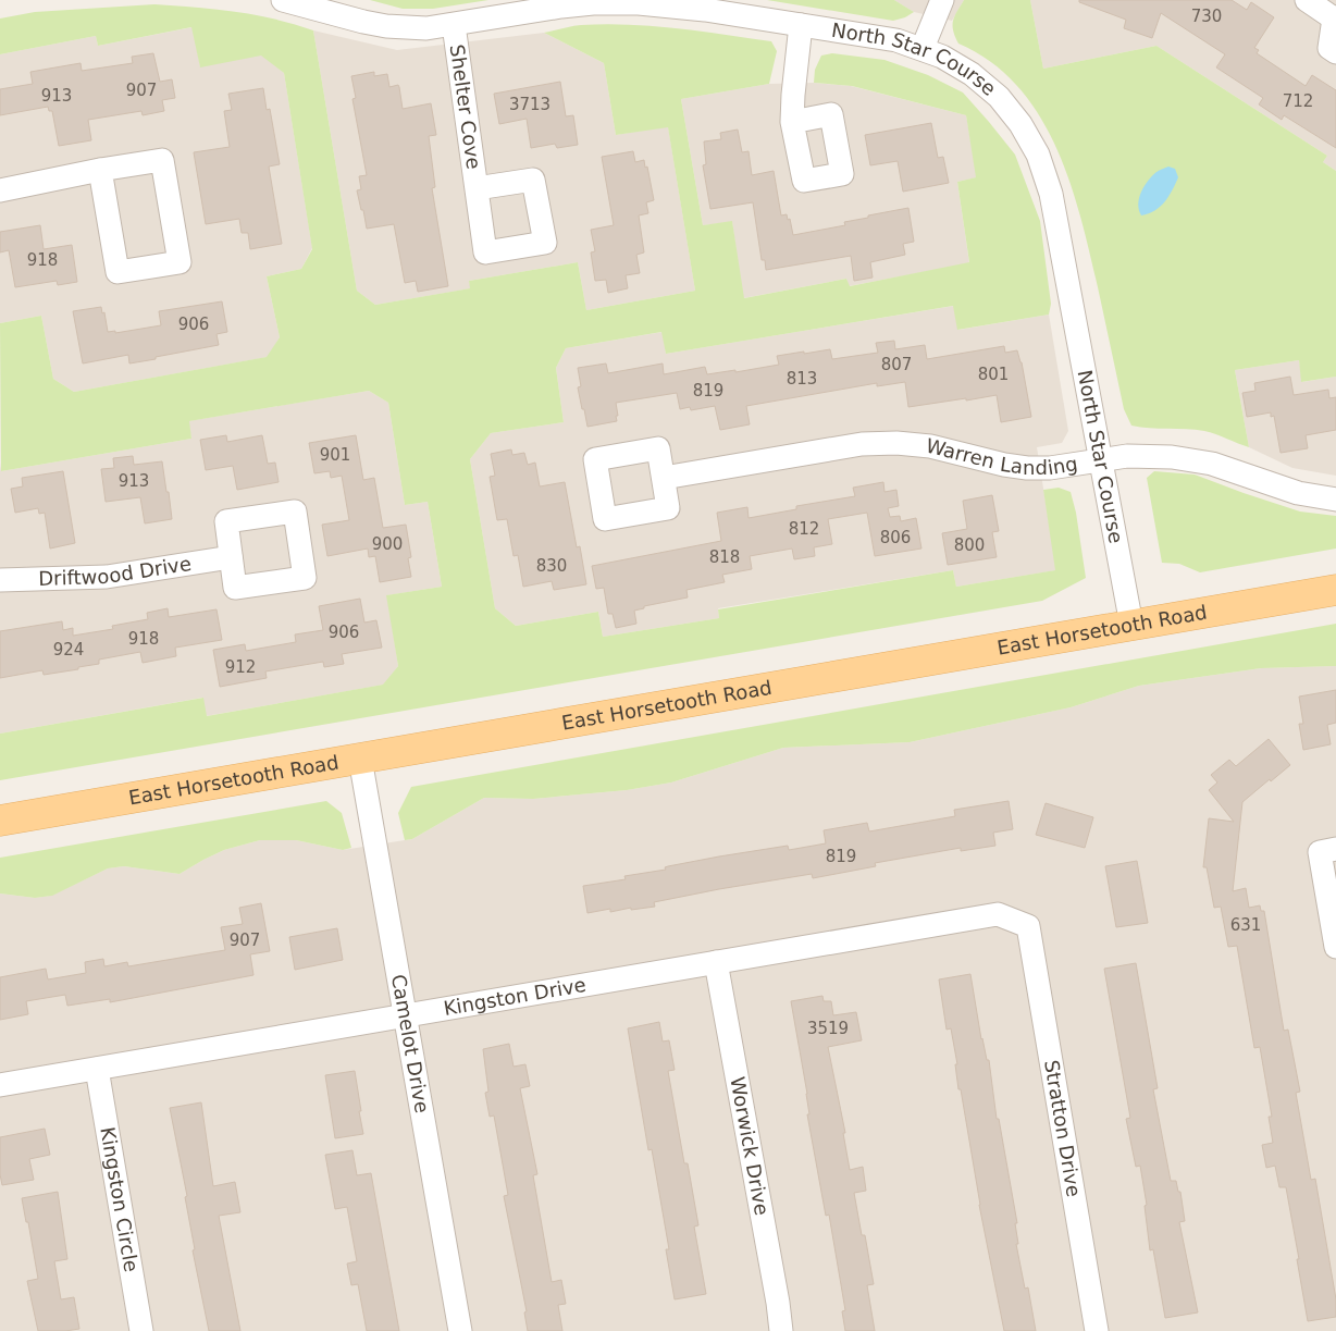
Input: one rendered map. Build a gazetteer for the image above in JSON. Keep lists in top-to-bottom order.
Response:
{
  "streets": {
    "main road": ["East Horsetooth Road"],
    "street": [
      "North Star Course",
      "Shelter Cove",
      "Warren Landing",
      "Driftwood Drive",
      "Kingston Drive",
      "Camelot Drive",
      "Stratton Drive",
      "Worwick Drive",
      "Kingston Circle"
    ]
  },
  "crossings": [
    ["North Star Course", "Shelter Cove"],
    ["North Star Course", "Warren Landing"],
    ["North Star Course", "East Horsetooth Road"],
    ["East Horsetooth Road", "Camelot Drive"],
    ["Kingston Drive", "Camelot Drive"],
    ["Kingston Drive", "Stratton Drive"],
    ["Kingston Drive", "Worwick Drive"],
    ["Kingston Drive", "Kingston Circle"]
  ],
  "house_numbers": [
    "730",
    "907",
    "913",
    "712",
    "3713",
    "918",
    "906",
    "807",
    "801",
    "813",
    "819",
    "901",
    "913",
    "812",
    "806",
    "900",
    "800",
    "818",
    "830",
    "906",
    "918",
    "924",
    "912",
    "819",
    "631",
    "907",
    "3519"
  ]
}
